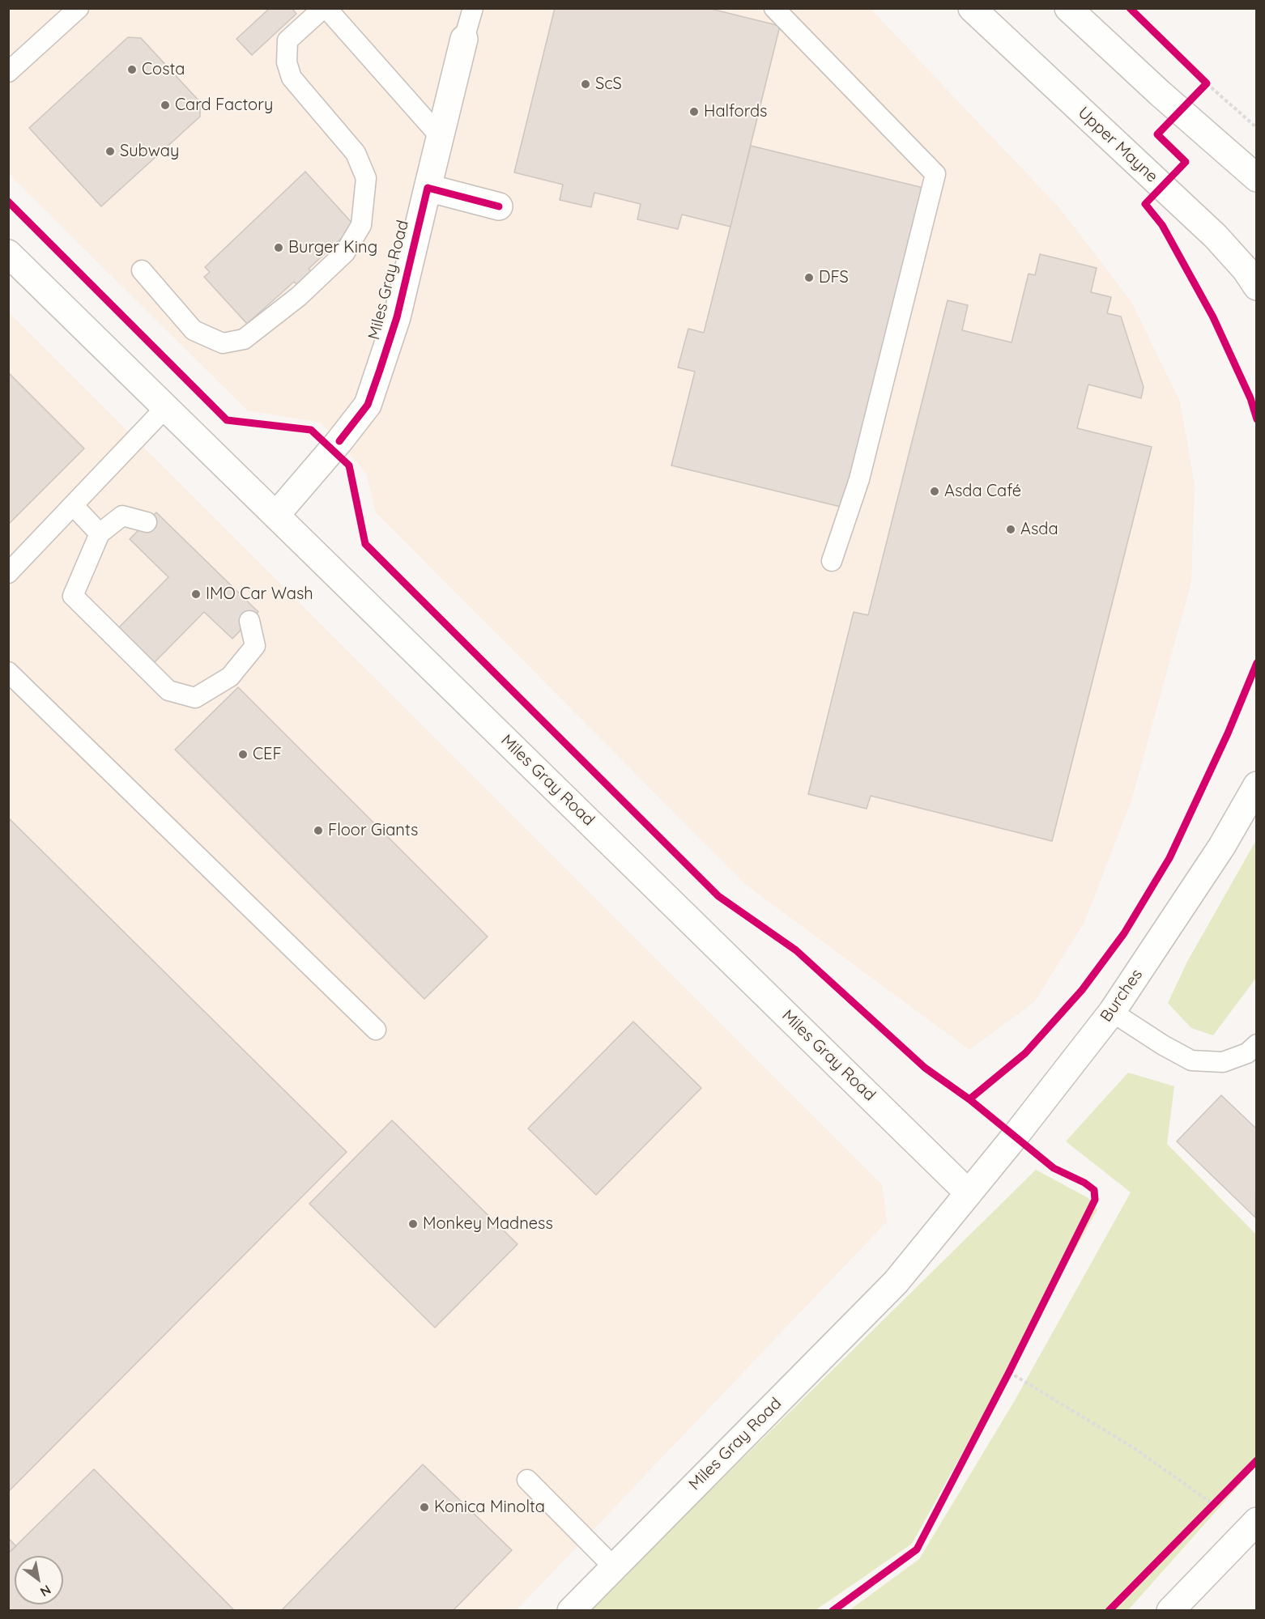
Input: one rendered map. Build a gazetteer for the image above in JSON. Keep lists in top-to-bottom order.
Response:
{
  "streets": {
    "main road": ["Upper Mayne", "Miles Gray Road", "Burches"]
  },
  "crossings": [
    ["Miles Gray Road", "Burches"]
  ],
  "places": [
    "Costa",
    "ScS",
    "Card Factory",
    "Halfords",
    "Subway",
    "Burger King",
    "DFS",
    "Asda Café",
    "Asda",
    "IMO Car Wash",
    "CEF",
    "Floor Giants",
    "Monkey Madness",
    "Konica Minolta"
  ],
  "north": "bottom right"
}
